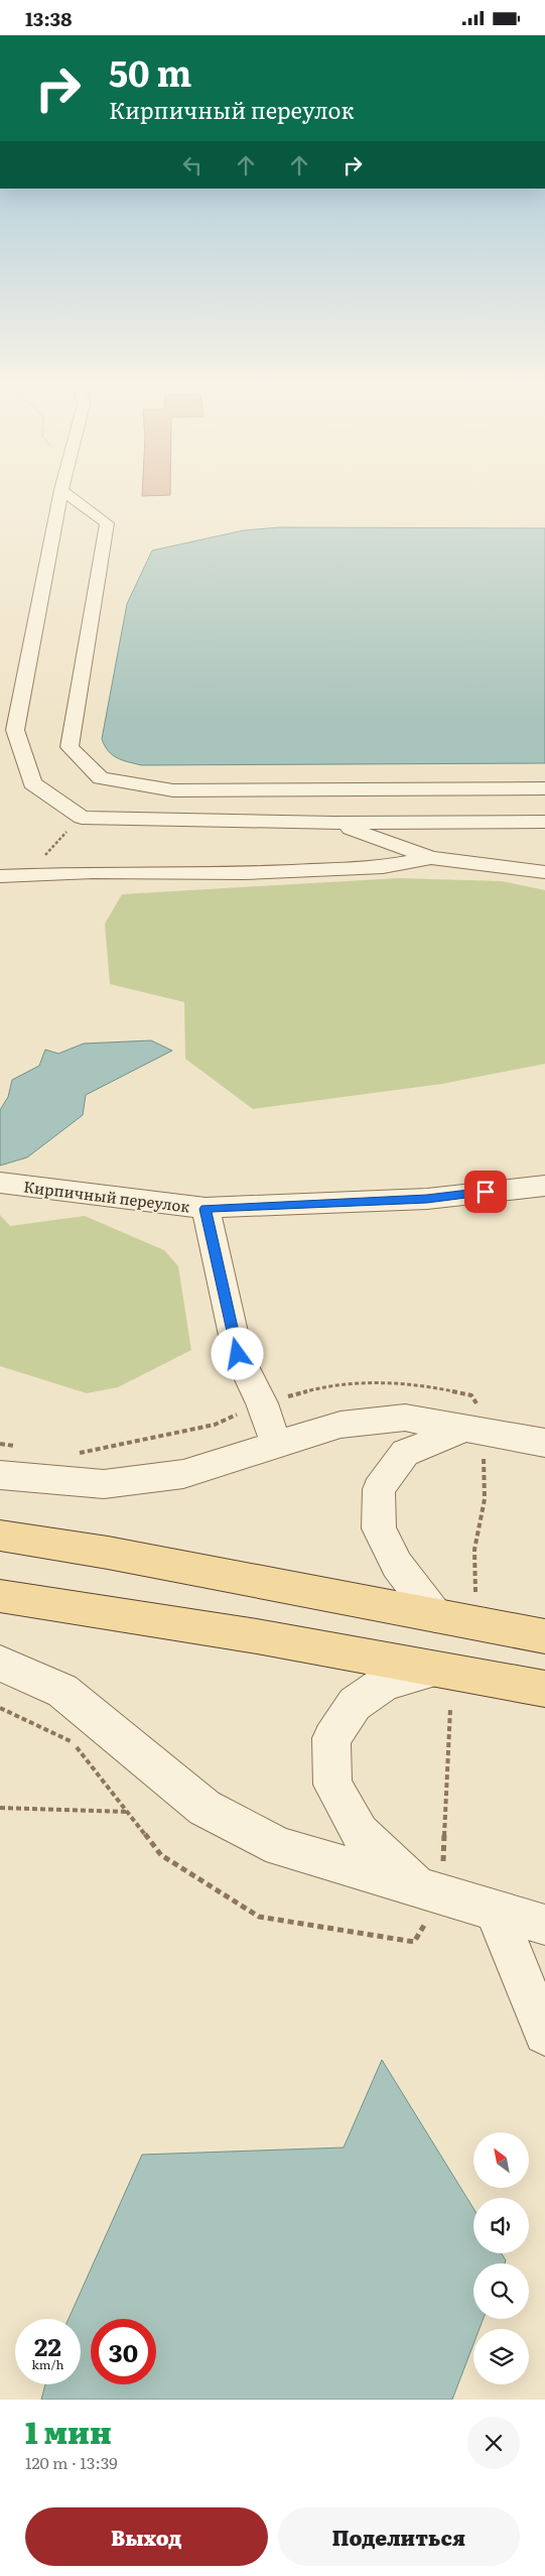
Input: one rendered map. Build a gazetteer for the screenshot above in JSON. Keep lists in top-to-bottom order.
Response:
{
  "streets": {
    "street": ["Кирпичный переулок"]
  },
  "north": "top left",
  "page": {
    "status": "13:38",
    "turn": ["50 m", "Кирпичный переулок"],
    "speed": "22 km/h",
    "limit": "30",
    "heading": ["1 мин", "120 m · 13:39"],
    "buttons": ["Выход", "Поделиться"]
  }
}
